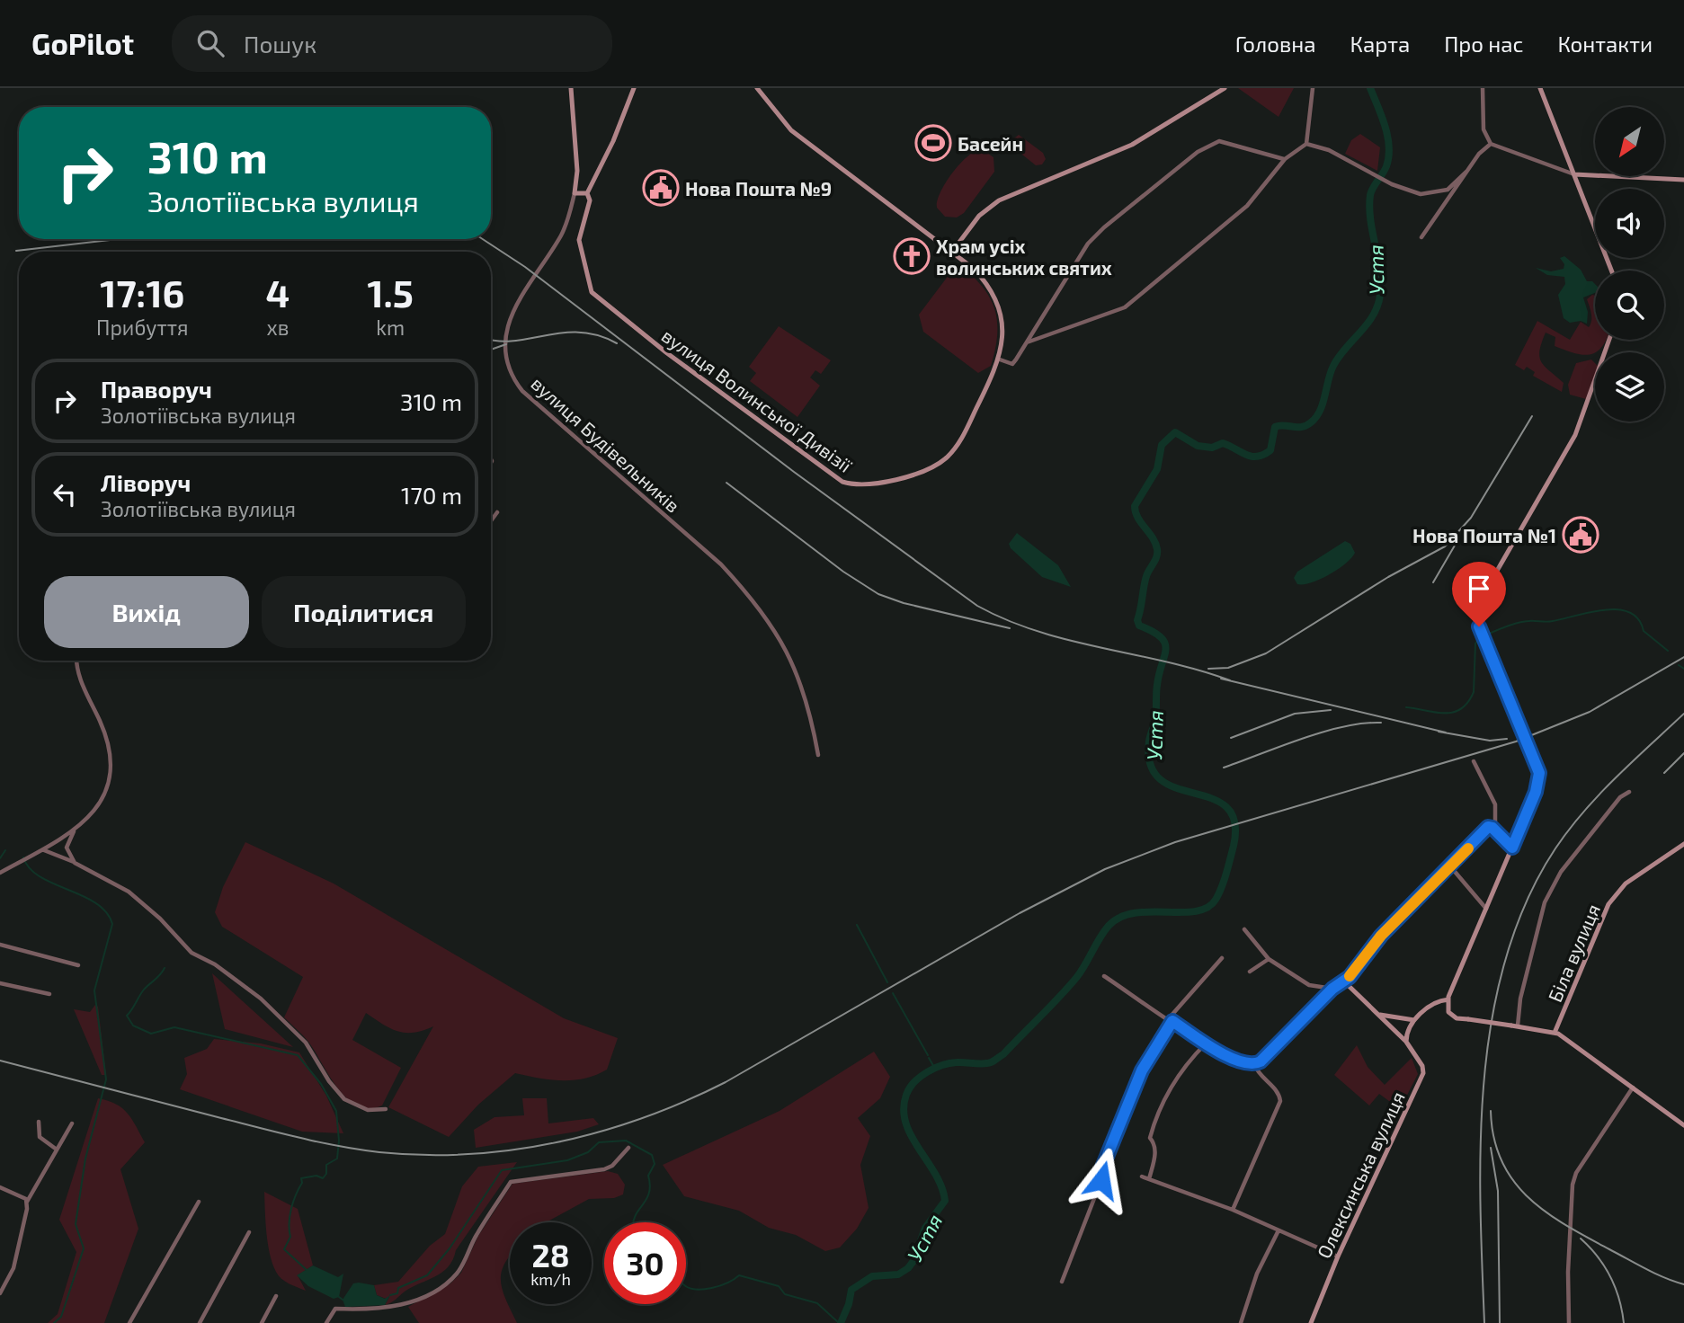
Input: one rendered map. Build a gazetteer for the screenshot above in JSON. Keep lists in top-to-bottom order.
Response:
{
  "streets": {
    "street": [
      "вулиця Волинської Дивізії",
      "вулиця Будівельників",
      "Біла вулиця",
      "Олексинська вулиця"
    ]
  },
  "water": ["Устя"],
  "places": {
    "sports": ["Басейн"],
    "public building": ["Нова Пошта №9", "Нова Пошта №1"],
    "church": ["Храм усіх волинських святих"]
  },
  "north": "bottom left",
  "page": {
    "header": "GoPilot",
    "search": "Пошук",
    "nav": [
      "Головна",
      "Карта",
      "Про нас",
      "Контакти"
    ],
    "turn": ["310 m", "Золотіївська вулиця"],
    "eta": [
      "17:16",
      "Прибуття",
      "4",
      "хв",
      "1.5",
      "km"
    ],
    "list": [
      {
        "name": "Праворуч",
        "note": "Золотіївська вулиця",
        "value": "310 m"
      },
      {
        "name": "Ліворуч",
        "note": "Золотіївська вулиця",
        "value": "170 m"
      }
    ],
    "buttons": ["Вихід", "Поділитися"],
    "speed": "28 km/h",
    "limit": "30"
  }
}
